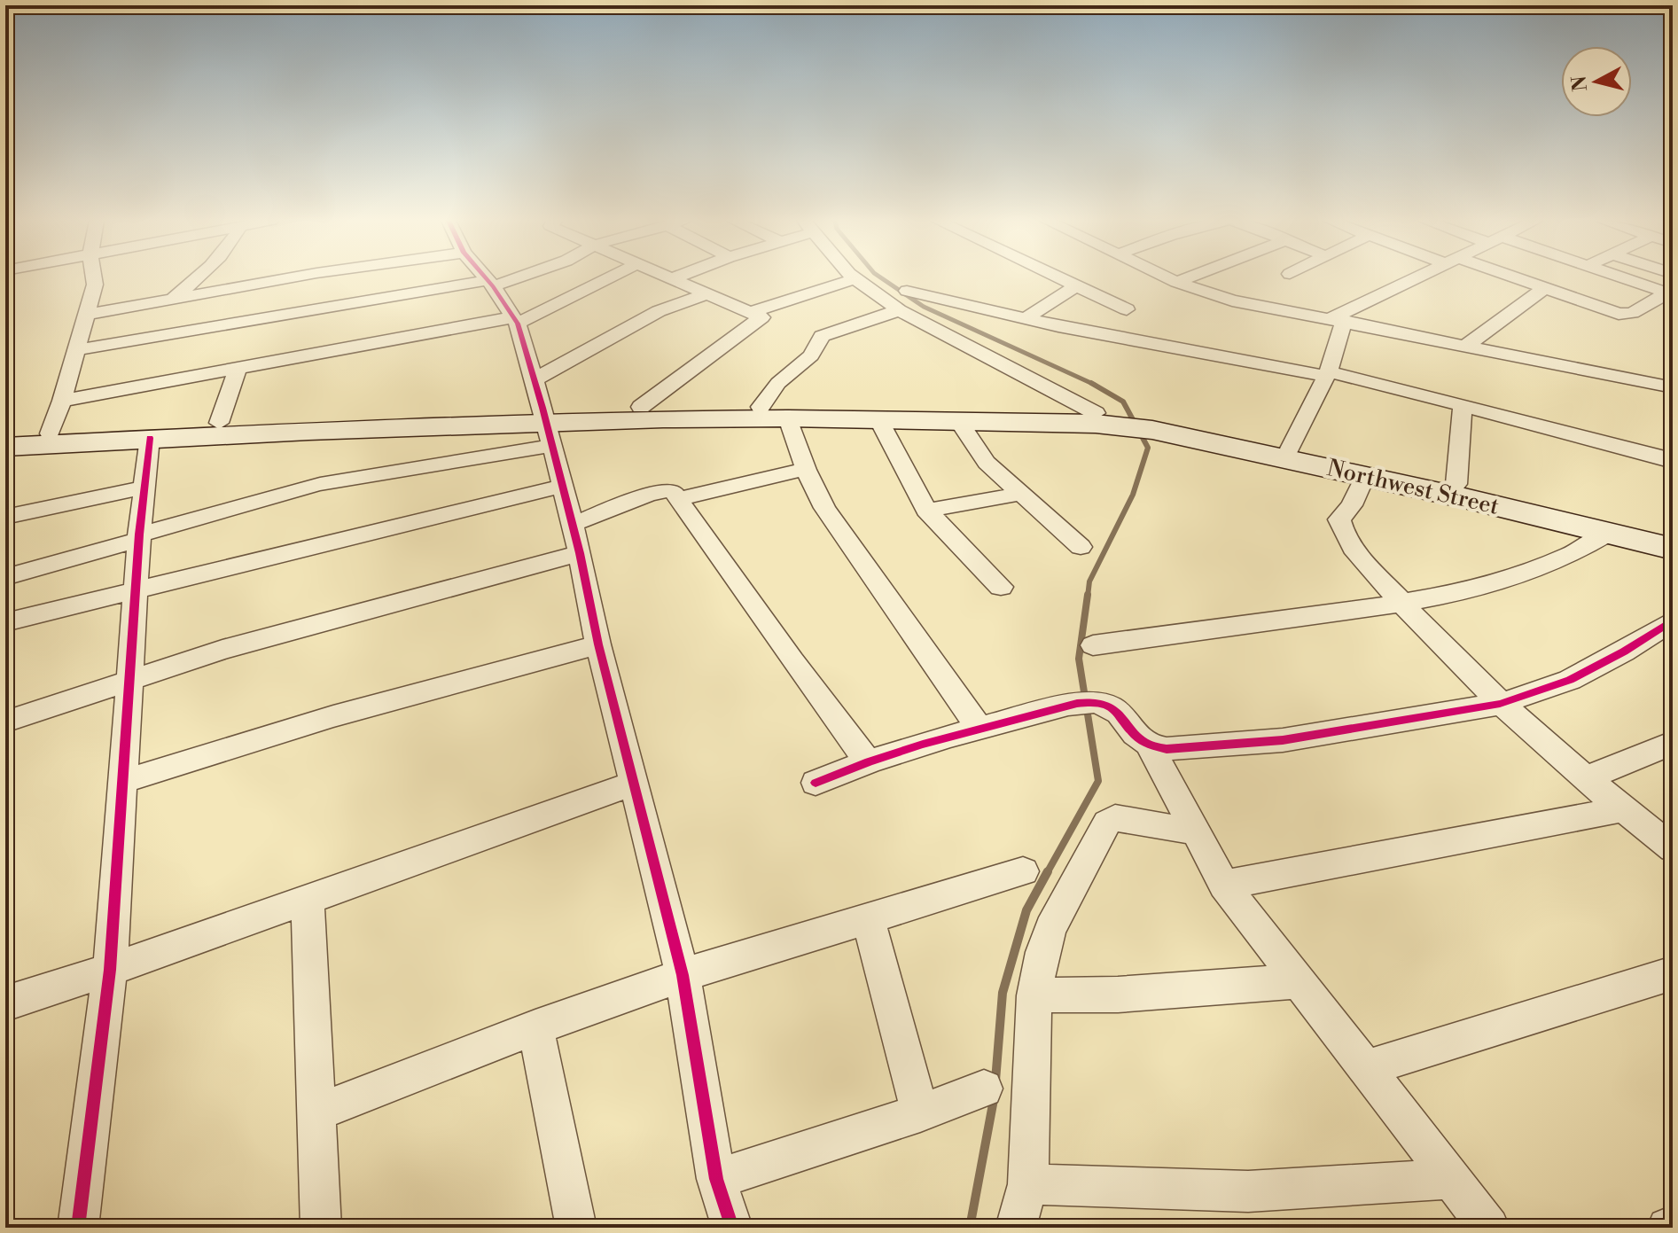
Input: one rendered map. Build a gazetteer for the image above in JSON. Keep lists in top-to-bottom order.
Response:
{
  "streets": {
    "main road": ["Northwest Street"]
  },
  "north": "left"
}
